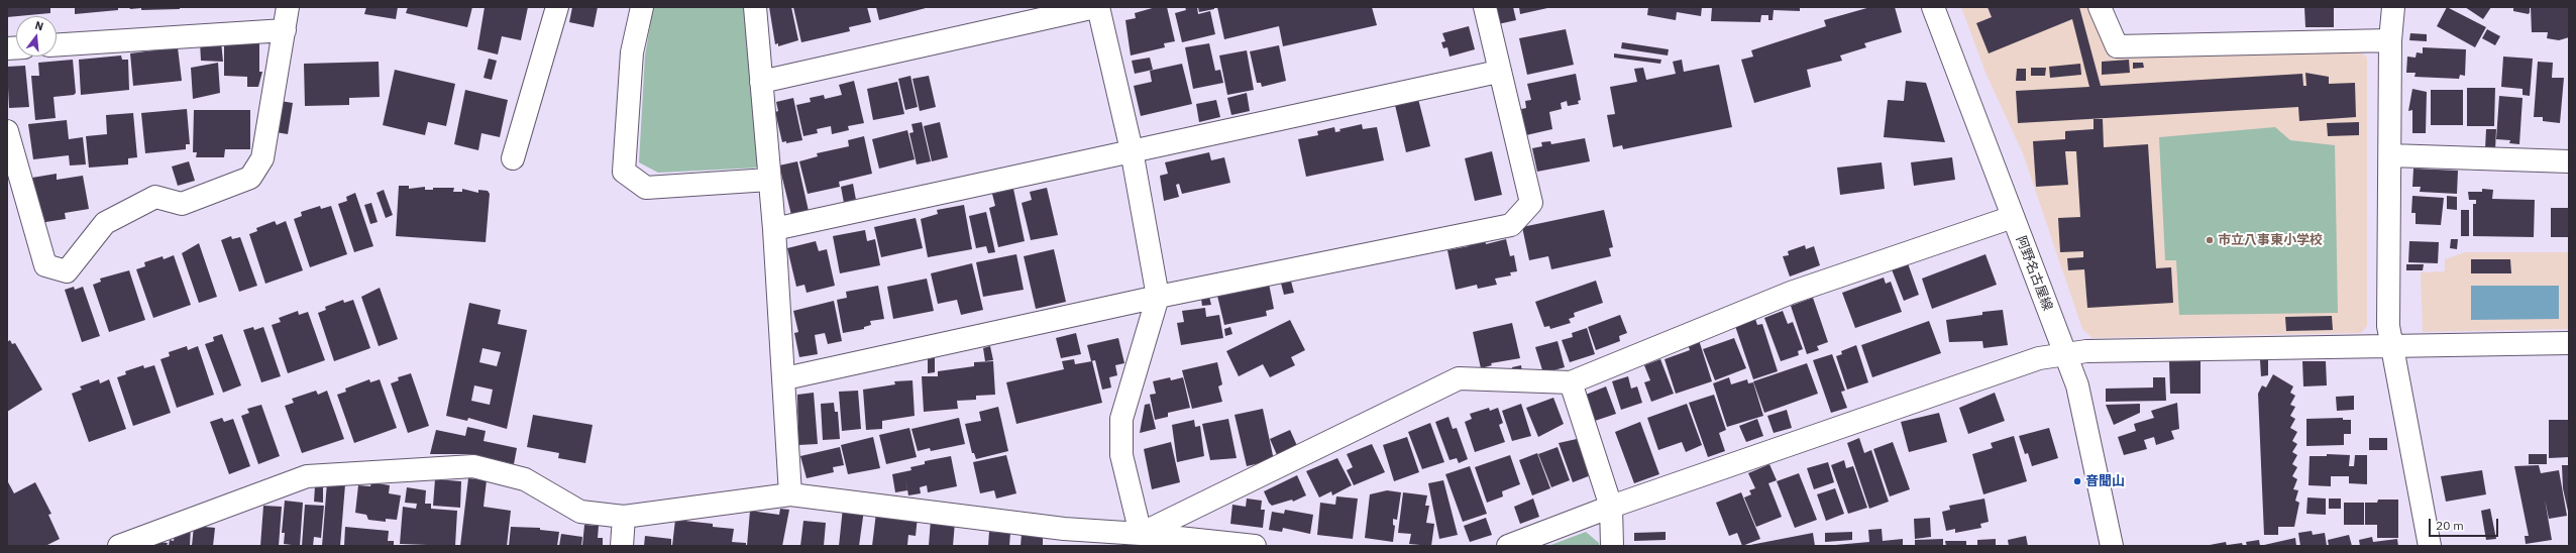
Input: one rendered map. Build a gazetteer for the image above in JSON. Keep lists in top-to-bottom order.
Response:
{
  "streets": {
    "street": ["阿野名古屋線"]
  },
  "places": ["市立八事東小学校", "音聞山"],
  "scale_bar": "20 m",
  "north": "top"
}
